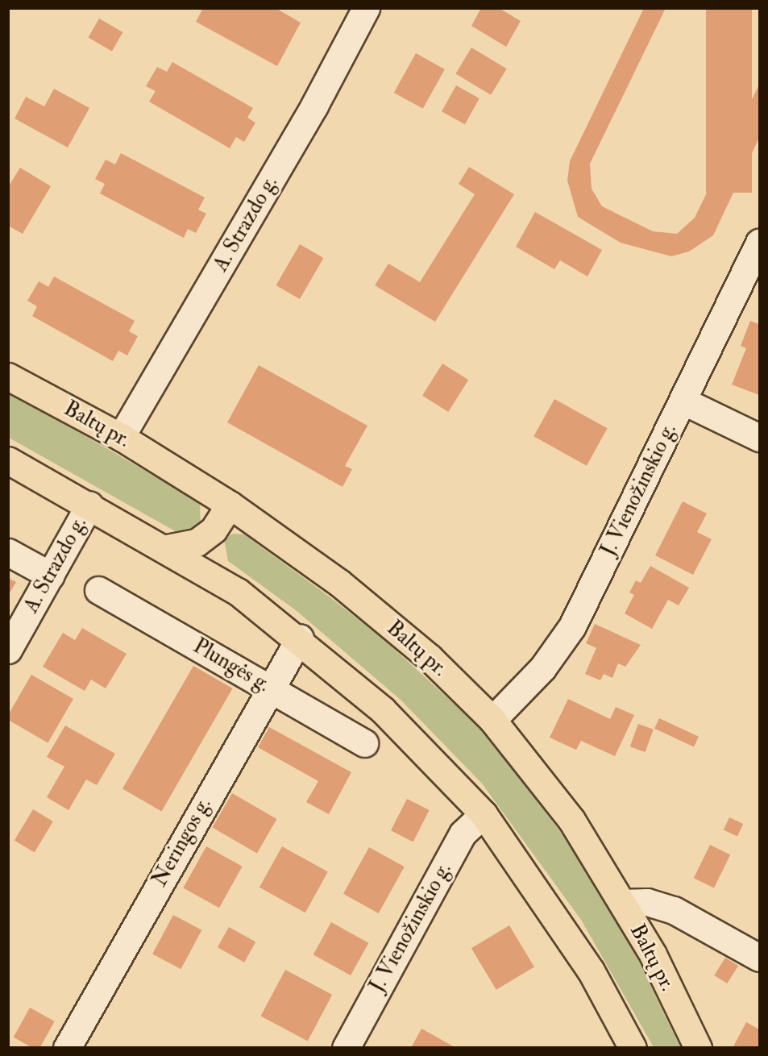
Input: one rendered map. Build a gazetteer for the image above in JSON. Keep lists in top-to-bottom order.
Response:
{
  "streets": {
    "main road": ["Baltų pr."],
    "street": [
      "A. Strazdo g.",
      "J. Vienožinskio g.",
      "Plungės g.",
      "Neringos g."
    ]
  },
  "crossings": [
    ["A. Strazdo g.", "Baltų pr."],
    ["Baltų pr.", "J. Vienožinskio g."],
    ["Plungės g.", "Neringos g."]
  ]
}
